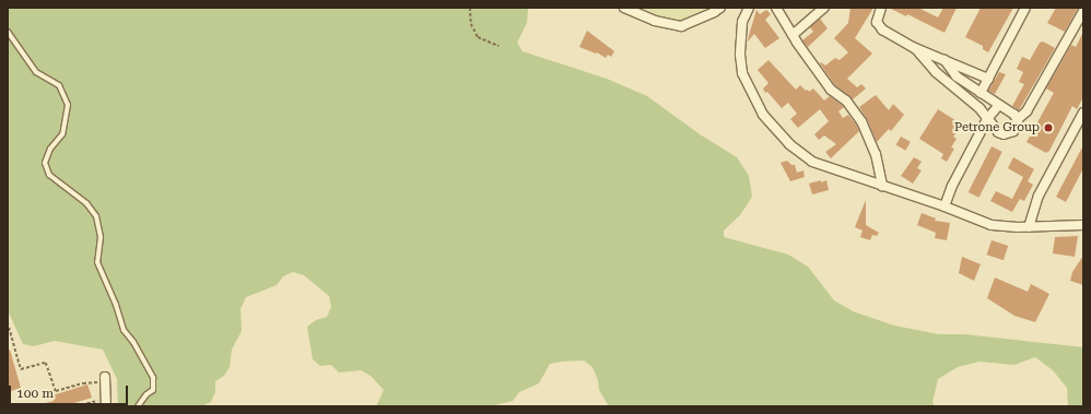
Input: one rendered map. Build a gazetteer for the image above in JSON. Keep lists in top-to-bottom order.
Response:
{
  "places": ["Petrone Group"],
  "scale_bar": "100 m"
}
